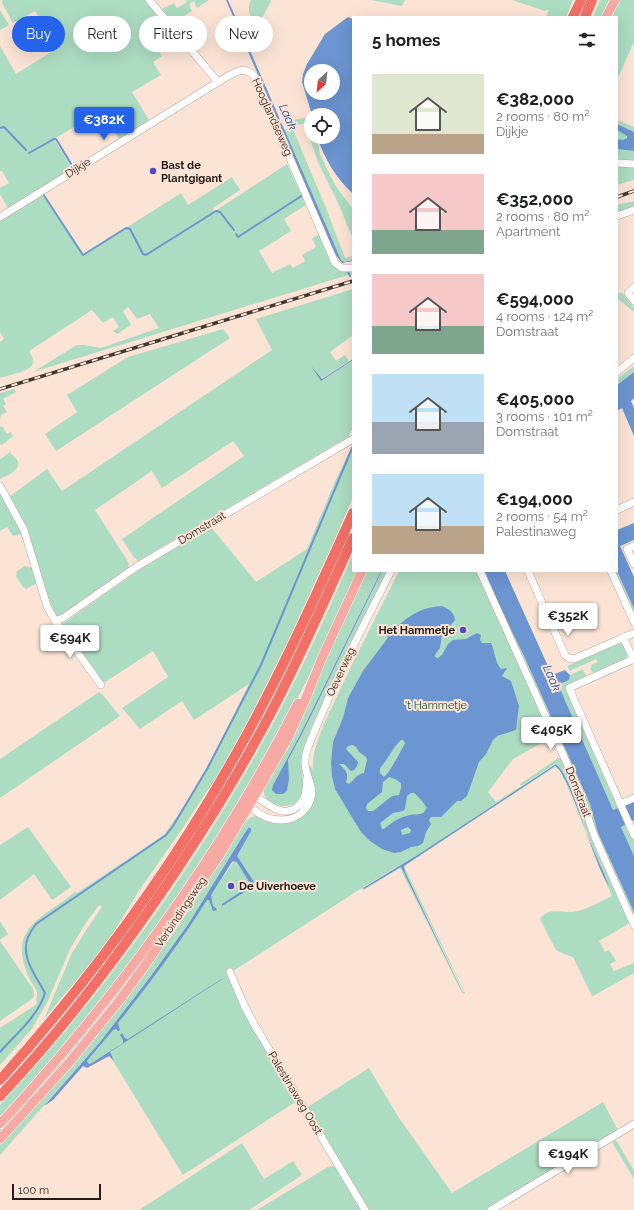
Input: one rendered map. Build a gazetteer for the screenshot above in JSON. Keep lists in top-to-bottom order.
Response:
{
  "streets": {
    "main road": ["Verbindingsweg"],
    "street": [
      "Hooglandseweg",
      "Dijkje",
      "Domstraat",
      "Oeverweg",
      "Palestinaweg Oost"
    ]
  },
  "crossings": [
    ["Hooglandseweg", "Dijkje"],
    ["Oeverweg", "Verbindingsweg"]
  ],
  "water": ["Laak"],
  "parks": ["'t Hammetje"],
  "places": ["Bast de Plantgigant", "Het Hammetje", "De Uiverhoeve"],
  "scale_bar": "100 m",
  "north": "bottom left",
  "page": {
    "chip": [
      "Buy",
      "Rent",
      "Filters",
      "New"
    ],
    "heading": "5 homes",
    "list": [
      {
        "name": "€382,000",
        "note": "2 rooms · 80 m² · Dijkje"
      },
      {
        "name": "€352,000",
        "note": "2 rooms · 80 m² · Apartment"
      },
      {
        "name": "€594,000",
        "note": "4 rooms · 124 m² · Domstraat"
      },
      {
        "name": "€405,000",
        "note": "3 rooms · 101 m² · Domstraat"
      },
      {
        "name": "€194,000",
        "note": "2 rooms · 54 m² · Palestinaweg"
      }
    ],
    "price": [
      "€382K",
      "€352K",
      "€594K",
      "€405K",
      "€194K"
    ],
    "scale": "100 m"
  }
}
